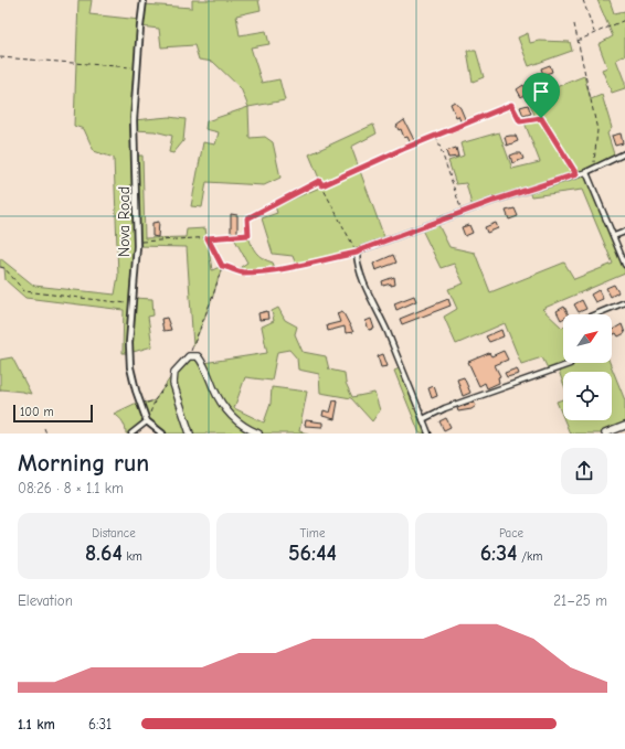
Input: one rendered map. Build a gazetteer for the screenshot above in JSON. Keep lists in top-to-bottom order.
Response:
{
  "streets": {
    "street": ["Nova Road"]
  },
  "scale_bar": "100 m",
  "north": "top right",
  "page": {
    "scale": "100 m",
    "heading": ["Morning run", "08:26 · 8 × 1.1 km"],
    "stats": [
      ["Distance", "8.64 km"],
      ["Time", "56:44"],
      ["Pace", "6:34 /km"]
    ],
    "chart": ["Elevation", "21–25 m"],
    "list": [
      {
        "name": "1.1 km",
        "note": "6:31"
      }
    ]
  }
}
